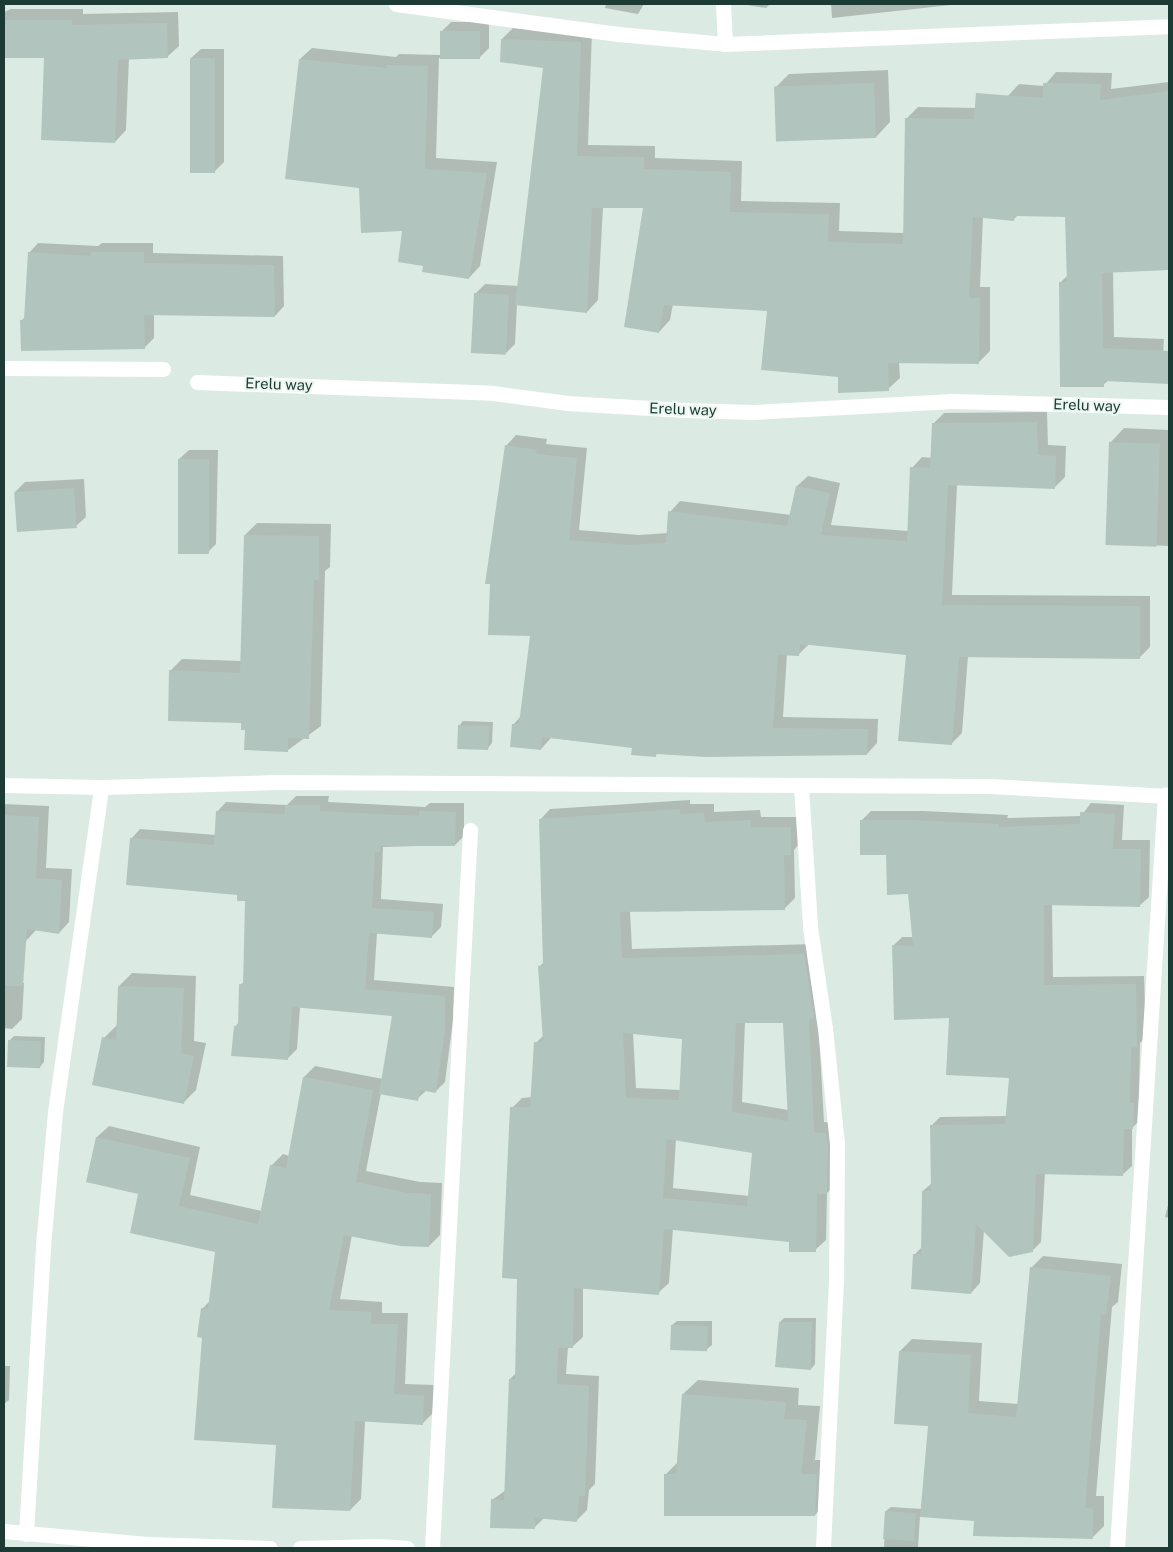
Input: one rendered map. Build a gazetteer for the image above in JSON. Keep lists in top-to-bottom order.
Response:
{
  "streets": {
    "street": ["Erelu way"]
  }
}
